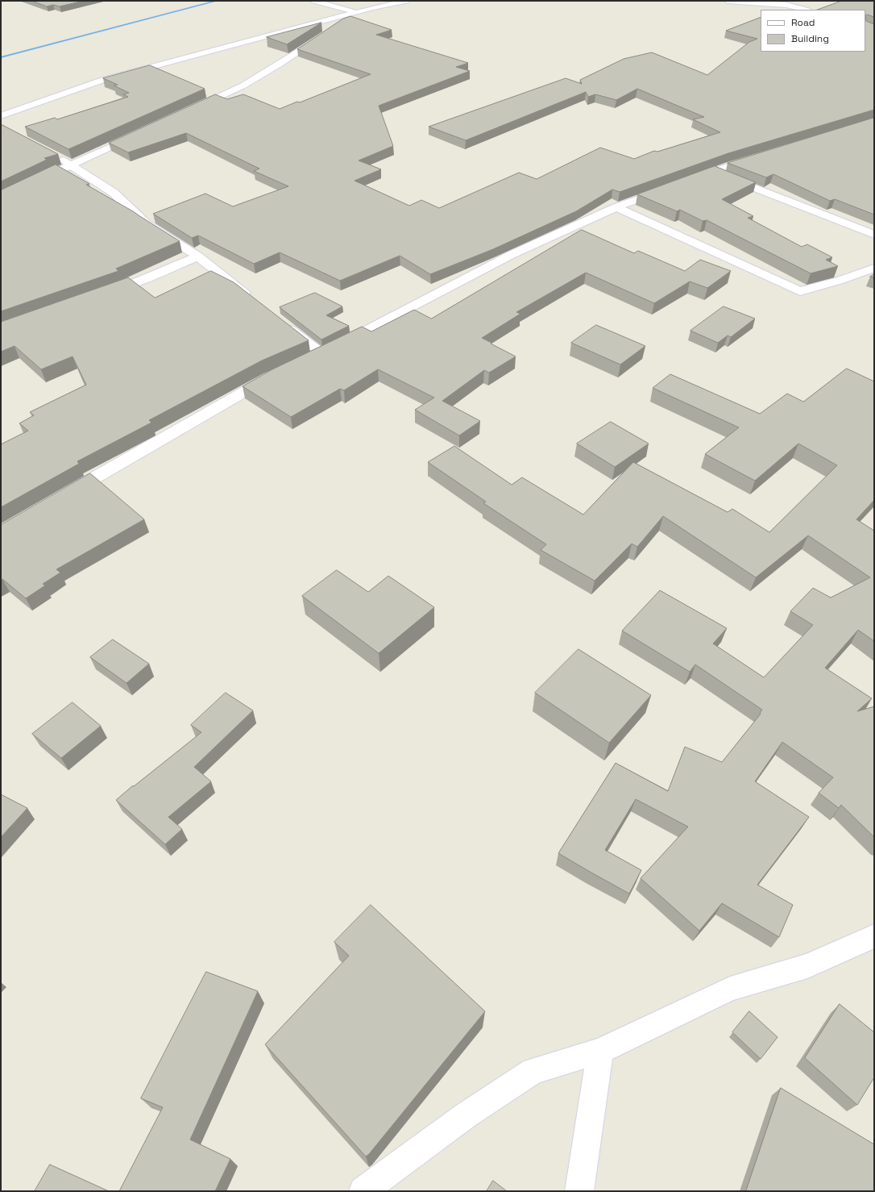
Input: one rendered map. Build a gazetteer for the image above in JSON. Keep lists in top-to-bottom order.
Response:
{
  "legend": ["Road", "Building"]
}
